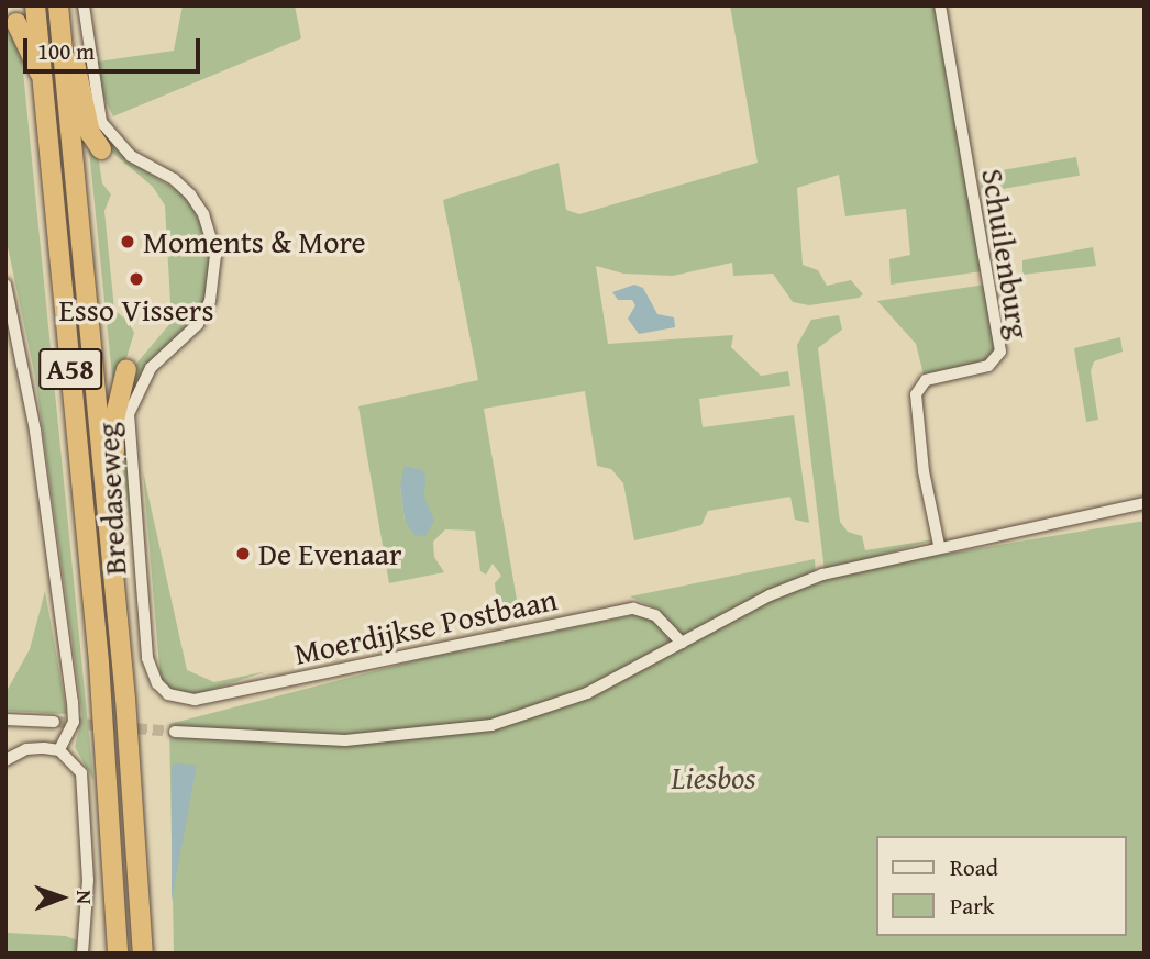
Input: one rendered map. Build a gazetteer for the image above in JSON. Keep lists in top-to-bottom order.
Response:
{
  "streets": {
    "highway": ["A58"],
    "street": ["Schuilenburg", "Bredaseweg", "Moerdijkse Postbaan"]
  },
  "crossings": [
    ["Bredaseweg", "Moerdijkse Postbaan"]
  ],
  "parks": ["Liesbos"],
  "places": ["Moments & More", "Esso Vissers", "De Evenaar"],
  "legend": ["Road", "Park"],
  "scale_bar": "100 m",
  "north": "right"
}
